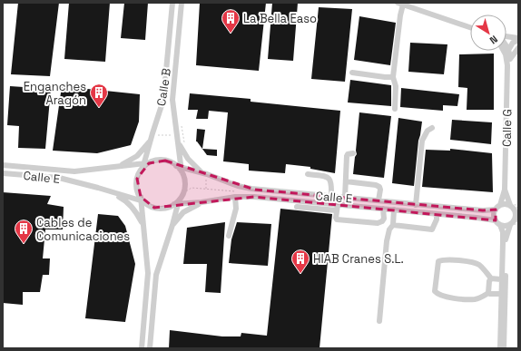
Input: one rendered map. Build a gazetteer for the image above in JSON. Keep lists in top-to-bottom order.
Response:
{
  "streets": {
    "street": ["Calle B", "Calle G", "Calle E"]
  },
  "crossings": [
    ["Calle B", "Calle E"],
    ["Calle G", "Calle E"]
  ],
  "places": {
    "building": [
      "La Bella Easo",
      "Enganches Aragón",
      "Cables de Comunicaciones",
      "HIAB Cranes S.L."
    ]
  },
  "north": "bottom right"
}
